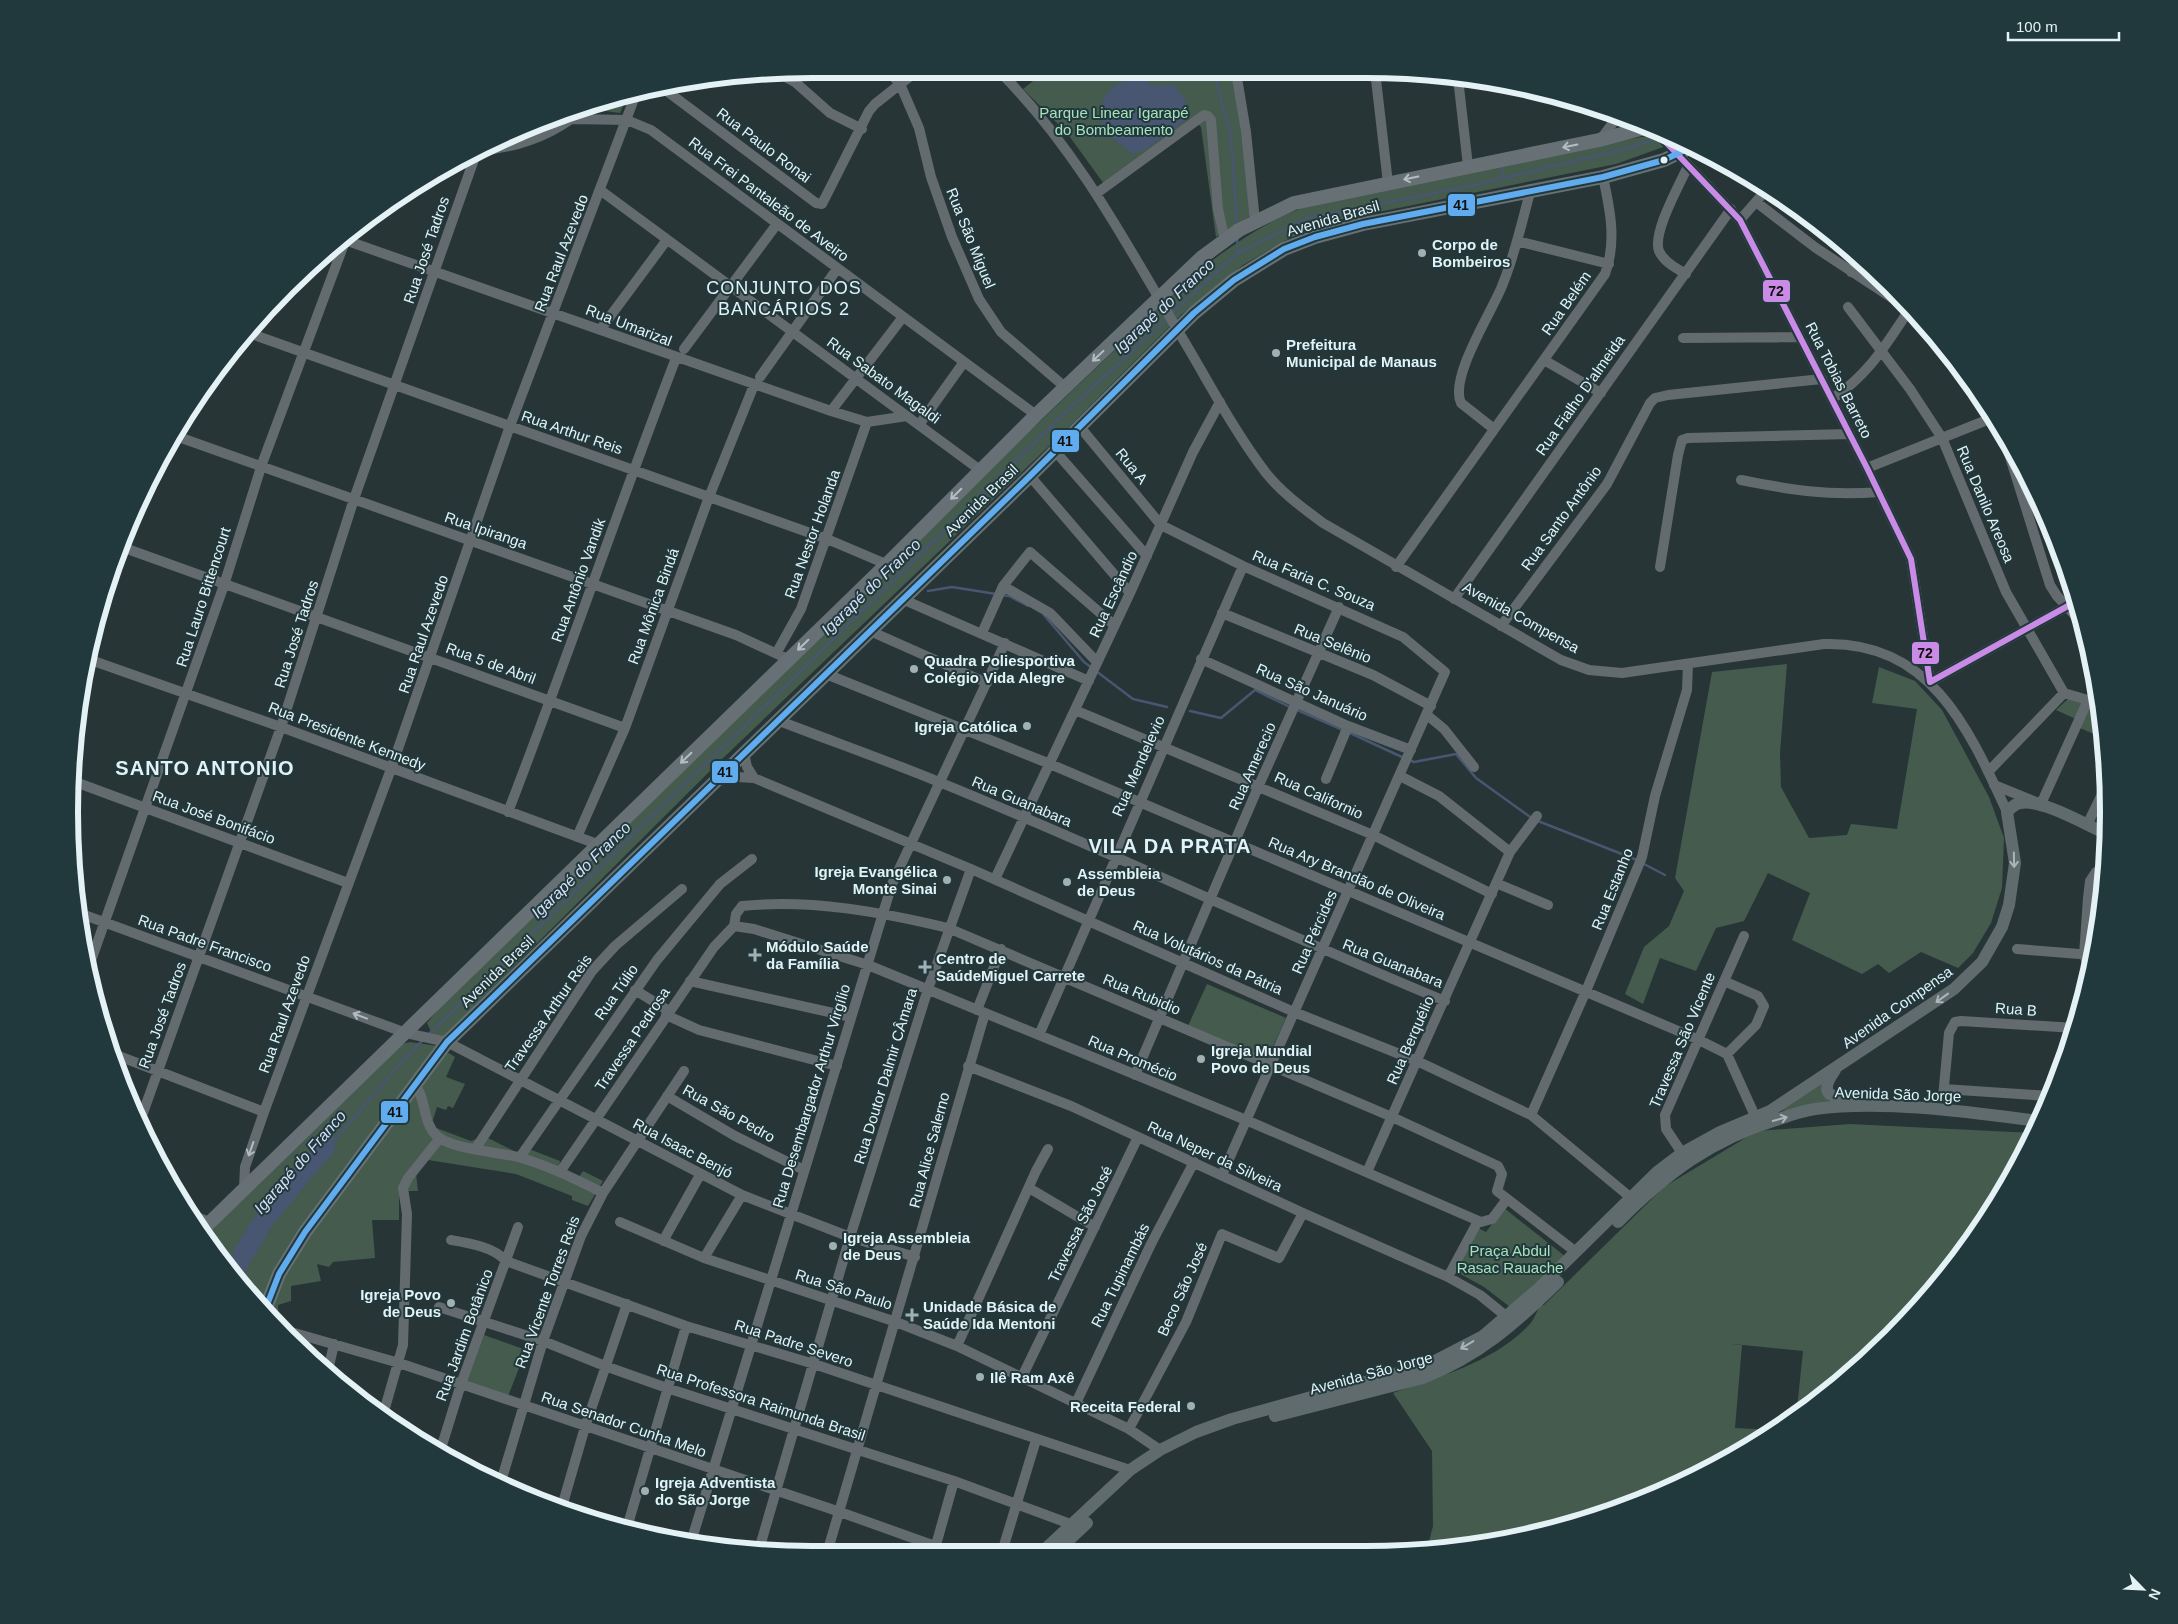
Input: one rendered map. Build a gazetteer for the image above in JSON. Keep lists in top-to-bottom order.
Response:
{
  "streets": {
    "highway": ["Avenida Brasil"],
    "main road": ["Avenida Compensa", "Avenida São Jorge"],
    "street": [
      "Rua Paulo Ronai",
      "Rua Frei Pantaleão de Aveiro",
      "Rua São Miguel",
      "Rua José Tadros",
      "Rua Raul Azevedo",
      "Rua Belém",
      "Rua Umarizal",
      "Rua Sabato Magaldi",
      "Rua Tobias Barreto",
      "Rua Fialho D'almeida",
      "Rua Arthur Reis",
      "Rua A",
      "Rua Danilo Areosa",
      "Rua Santo Antônio",
      "Rua Ipiranga",
      "Rua Nestor Holanda",
      "Rua Antônio Vandik",
      "Rua Faria C. Souza",
      "Rua Escândio",
      "Rua Lauro Bittencourt",
      "Rua Mônica Bindá",
      "Rua Selênio",
      "Rua 5 de Abril",
      "Rua São Januário",
      "Rua Presidente Kennedy",
      "Rua Mendelevio",
      "Rua Amerecio",
      "Rua Californio",
      "Rua Guanabara",
      "Rua José Bonifácio",
      "Rua Ary Brandão de Oliveira",
      "Rua Estanho",
      "Rua Pércides",
      "Rua Padre Francisco",
      "Rua Volutários da Pátria",
      "Rua Túlio",
      "Rua Rubidio",
      "Rua B",
      "Travessa Arthur Reis",
      "Travessa Pedrosa",
      "Rua Berquélio",
      "Travessa São Vicente",
      "Rua Promécio",
      "Rua Doutor Dalmir CÂmara",
      "Rua Desembargador Arthur Virgílio",
      "Rua São Pedro",
      "Rua Isaac Benjó",
      "Rua Alice Salerno",
      "Rua Neper da Silveira",
      "Travessa São José",
      "Rua Tupinambás",
      "Rua São Paulo",
      "Beco São José",
      "Rua Vicente Torres Reis",
      "Rua Jardim Botânico",
      "Rua Padre Severo",
      "Rua Professora Raimunda Brasil",
      "Rua Senador Cunha Melo"
    ]
  },
  "crossings": [
    ["Rua Frei Pantaleão de Aveiro", "Avenida Brasil"],
    ["Rua Frei Pantaleão de Aveiro", "Rua Raul Azevedo"],
    ["Rua Frei Pantaleão de Aveiro", "Rua Mônica Bindá"],
    ["Avenida Brasil", "Rua São Miguel"],
    ["Avenida Brasil", "Rua Raul Azevedo"],
    ["Avenida Brasil", "Rua Belém"],
    ["Avenida Brasil", "Rua Sabato Magaldi"],
    ["Avenida Brasil", "Rua Tobias Barreto"],
    ["Avenida Brasil", "Rua Arthur Reis"],
    ["Avenida Brasil", "Rua A"],
    ["Avenida Brasil", "Rua Ipiranga"],
    ["Avenida Brasil", "Rua Nestor Holanda"],
    ["Avenida Brasil", "Avenida Compensa"],
    ["Avenida Brasil", "Rua Presidente Kennedy"],
    ["Avenida Brasil", "Rua Guanabara"],
    ["Avenida Brasil", "Rua Ary Brandão de Oliveira"],
    ["Avenida Brasil", "Rua Padre Francisco"],
    ["Avenida Brasil", "Rua Volutários da Pátria"],
    ["Avenida Brasil", "Rua Isaac Benjó"],
    ["Rua José Tadros", "Rua Umarizal"],
    ["Rua José Tadros", "Rua Arthur Reis"],
    ["Rua José Tadros", "Rua Ipiranga"],
    ["Rua José Tadros", "Rua 5 de Abril"],
    ["Rua José Tadros", "Rua Presidente Kennedy"],
    ["Rua José Tadros", "Rua José Bonifácio"],
    ["Rua José Tadros", "Rua Padre Francisco"],
    ["Rua Raul Azevedo", "Rua Umarizal"],
    ["Rua Raul Azevedo", "Rua Sabato Magaldi"],
    ["Rua Raul Azevedo", "Rua Arthur Reis"],
    ["Rua Raul Azevedo", "Rua Ipiranga"],
    ["Rua Raul Azevedo", "Rua 5 de Abril"],
    ["Rua Raul Azevedo", "Rua Presidente Kennedy"],
    ["Rua Raul Azevedo", "Rua José Bonifácio"],
    ["Rua Raul Azevedo", "Rua Padre Francisco"],
    ["Rua Belém", "Avenida Compensa"],
    ["Rua Umarizal", "Rua Sabato Magaldi"],
    ["Rua Umarizal", "Rua Nestor Holanda"],
    ["Rua Umarizal", "Rua Antônio Vandik"],
    ["Rua Umarizal", "Rua Mônica Bindá"],
    ["Rua Sabato Magaldi", "Rua Mônica Bindá"],
    ["Rua Tobias Barreto", "Rua Fialho D'almeida"],
    ["Rua Tobias Barreto", "Rua Santo Antônio"],
    ["Rua Tobias Barreto", "Avenida Compensa"],
    ["Rua Fialho D'almeida", "Avenida Compensa"],
    ["Rua Arthur Reis", "Rua Nestor Holanda"],
    ["Rua Arthur Reis", "Rua Antônio Vandik"],
    ["Rua Arthur Reis", "Rua Lauro Bittencourt"],
    ["Rua Arthur Reis", "Rua Mônica Bindá"],
    ["Rua A", "Rua Faria C. Souza"],
    ["Rua A", "Rua Escândio"],
    ["Rua Santo Antônio", "Avenida Compensa"],
    ["Rua Ipiranga", "Rua Nestor Holanda"],
    ["Rua Ipiranga", "Rua Antônio Vandik"],
    ["Rua Ipiranga", "Rua Lauro Bittencourt"],
    ["Rua Ipiranga", "Rua Mônica Bindá"],
    ["Rua Antônio Vandik", "Rua 5 de Abril"],
    ["Rua Antônio Vandik", "Rua Presidente Kennedy"],
    ["Rua Faria C. Souza", "Rua Escândio"],
    ["Rua Faria C. Souza", "Rua Mendelevio"],
    ["Rua Faria C. Souza", "Rua Amerecio"],
    ["Rua Faria C. Souza", "Rua Pércides"],
    ["Rua Escândio", "Avenida Compensa"],
    ["Rua Escândio", "Rua Californio"],
    ["Rua Escândio", "Rua Guanabara"],
    ["Rua Escândio", "Rua Ary Brandão de Oliveira"],
    ["Rua Escândio", "Rua Volutários da Pátria"],
    ["Rua Lauro Bittencourt", "Rua 5 de Abril"],
    ["Rua Lauro Bittencourt", "Rua Presidente Kennedy"],
    ["Rua Lauro Bittencourt", "Rua José Bonifácio"],
    ["Rua Lauro Bittencourt", "Rua Padre Francisco"],
    ["Rua Mônica Bindá", "Rua 5 de Abril"],
    ["Rua Mônica Bindá", "Rua Presidente Kennedy"],
    ["Avenida Compensa", "Rua Estanho"],
    ["Avenida Compensa", "Avenida São Jorge"],
    ["Rua Selênio", "Rua Mendelevio"],
    ["Rua Selênio", "Rua Amerecio"],
    ["Rua Selênio", "Rua Pércides"],
    ["Rua São Januário", "Rua Mendelevio"],
    ["Rua São Januário", "Rua Amerecio"],
    ["Rua São Januário", "Rua Pércides"],
    ["Rua Mendelevio", "Rua Californio"],
    ["Rua Mendelevio", "Rua Guanabara"],
    ["Rua Mendelevio", "Rua Ary Brandão de Oliveira"],
    ["Rua Mendelevio", "Rua Volutários da Pátria"],
    ["Rua Mendelevio", "Rua Rubidio"],
    ["Rua Mendelevio", "Rua Promécio"],
    ["Rua Amerecio", "Rua Californio"],
    ["Rua Amerecio", "Rua Guanabara"],
    ["Rua Amerecio", "Rua Ary Brandão de Oliveira"],
    ["Rua Amerecio", "Rua Volutários da Pátria"],
    ["Rua Amerecio", "Rua Rubidio"],
    ["Rua Amerecio", "Rua Promécio"],
    ["Rua Californio", "Rua Pércides"],
    ["Rua Californio", "Rua Berquélio"],
    ["Rua Guanabara", "Rua Pércides"],
    ["Rua Guanabara", "Rua Berquélio"],
    ["Rua Guanabara", "Rua Desembargador Arthur Virgílio"],
    ["Rua Ary Brandão de Oliveira", "Rua Estanho"],
    ["Rua Ary Brandão de Oliveira", "Rua Pércides"],
    ["Rua Ary Brandão de Oliveira", "Rua Berquélio"],
    ["Rua Ary Brandão de Oliveira", "Travessa São Vicente"],
    ["Rua Ary Brandão de Oliveira", "Rua Desembargador Arthur Virgílio"],
    ["Rua Estanho", "Rua Volutários da Pátria"],
    ["Rua Pércides", "Rua Volutários da Pátria"],
    ["Rua Pércides", "Rua Rubidio"],
    ["Rua Pércides", "Rua Promécio"],
    ["Rua Pércides", "Rua Neper da Silveira"],
    ["Rua Volutários da Pátria", "Rua Berquélio"],
    ["Rua Volutários da Pátria", "Rua Doutor Dalmir CÂmara"],
    ["Rua Volutários da Pátria", "Avenida São Jorge"],
    ["Rua Volutários da Pátria", "Rua Desembargador Arthur Virgílio"],
    ["Rua Túlio", "Rua Isaac Benjó"],
    ["Rua Rubidio", "Travessa Pedrosa"],
    ["Rua Rubidio", "Rua Berquélio"],
    ["Rua Rubidio", "Rua Promécio"],
    ["Rua Rubidio", "Rua Doutor Dalmir CÂmara"],
    ["Rua Rubidio", "Rua Desembargador Arthur Virgílio"],
    ["Rua Rubidio", "Rua Alice Salerno"],
    ["Travessa Arthur Reis", "Rua Isaac Benjó"],
    ["Travessa Pedrosa", "Rua Promécio"],
    ["Travessa Pedrosa", "Rua Isaac Benjó"],
    ["Rua Berquélio", "Rua Promécio"],
    ["Travessa São Vicente", "Avenida São Jorge"],
    ["Rua Promécio", "Rua Doutor Dalmir CÂmara"],
    ["Rua Promécio", "Rua Desembargador Arthur Virgílio"],
    ["Rua Promécio", "Rua Alice Salerno"],
    ["Rua Doutor Dalmir CÂmara", "Rua Isaac Benjó"],
    ["Rua Doutor Dalmir CÂmara", "Rua São Paulo"],
    ["Rua Doutor Dalmir CÂmara", "Rua Padre Severo"],
    ["Rua Doutor Dalmir CÂmara", "Rua Professora Raimunda Brasil"],
    ["Rua Doutor Dalmir CÂmara", "Rua Senador Cunha Melo"],
    ["Avenida São Jorge", "Rua Neper da Silveira"],
    ["Avenida São Jorge", "Rua São Paulo"],
    ["Avenida São Jorge", "Rua Padre Severo"],
    ["Avenida São Jorge", "Rua Professora Raimunda Brasil"],
    ["Rua Desembargador Arthur Virgílio", "Rua São Pedro"],
    ["Rua Desembargador Arthur Virgílio", "Rua Isaac Benjó"],
    ["Rua Desembargador Arthur Virgílio", "Rua São Paulo"],
    ["Rua Desembargador Arthur Virgílio", "Rua Padre Severo"],
    ["Rua Desembargador Arthur Virgílio", "Rua Professora Raimunda Brasil"],
    ["Rua Desembargador Arthur Virgílio", "Rua Senador Cunha Melo"],
    ["Rua São Pedro", "Rua Vicente Torres Reis"],
    ["Rua Isaac Benjó", "Rua Alice Salerno"],
    ["Rua Isaac Benjó", "Rua Vicente Torres Reis"],
    ["Rua Alice Salerno", "Rua Neper da Silveira"],
    ["Rua Alice Salerno", "Rua São Paulo"],
    ["Rua Alice Salerno", "Rua Padre Severo"],
    ["Rua Alice Salerno", "Rua Professora Raimunda Brasil"],
    ["Rua Alice Salerno", "Rua Senador Cunha Melo"],
    ["Rua Neper da Silveira", "Travessa São José"],
    ["Rua Neper da Silveira", "Rua Tupinambás"],
    ["Rua Neper da Silveira", "Beco São José"],
    ["Travessa São José", "Rua São Paulo"],
    ["Rua Tupinambás", "Rua São Paulo"],
    ["Rua São Paulo", "Beco São José"],
    ["Rua Vicente Torres Reis", "Rua Padre Severo"],
    ["Rua Vicente Torres Reis", "Rua Professora Raimunda Brasil"],
    ["Rua Vicente Torres Reis", "Rua Senador Cunha Melo"],
    ["Rua Jardim Botânico", "Rua Padre Severo"],
    ["Rua Jardim Botânico", "Rua Professora Raimunda Brasil"],
    ["Rua Jardim Botânico", "Rua Senador Cunha Melo"]
  ],
  "districts": ["CONJUNTO DOS BANCÁRIOS 2", "SANTO ANTONIO", "VILA DA PRATA"],
  "water": ["Igarapé do Franco"],
  "parks": ["Parque Linear Igarapé do Bombeamento", "Praça Abdul Rasac Rauache"],
  "places": {
    "other": [
      "Corpo de Bombeiros",
      "Prefeitura Municipal de Manaus",
      "Quadra Poliesportiva Colégio Vida Alegre",
      "Igreja Católica",
      "Igreja Evangélica Monte Sinai",
      "Assembleia de Deus",
      "Igreja Mundial Povo de Deus",
      "Igreja Assembleia de Deus",
      "Igreja Povo de Deus",
      "Ilê Ram Axê",
      "Receita Federal",
      "Igreja Adventista do São Jorge"
    ],
    "health": ["Módulo Saúde da Família", "Centro de SaúdeMiguel Carrete", "Unidade Básica de Saúde Ida Mentoni"]
  },
  "lines": ["transit line 72", "transit line 41"],
  "scale_bar": "100 m",
  "north": "bottom right"
}
